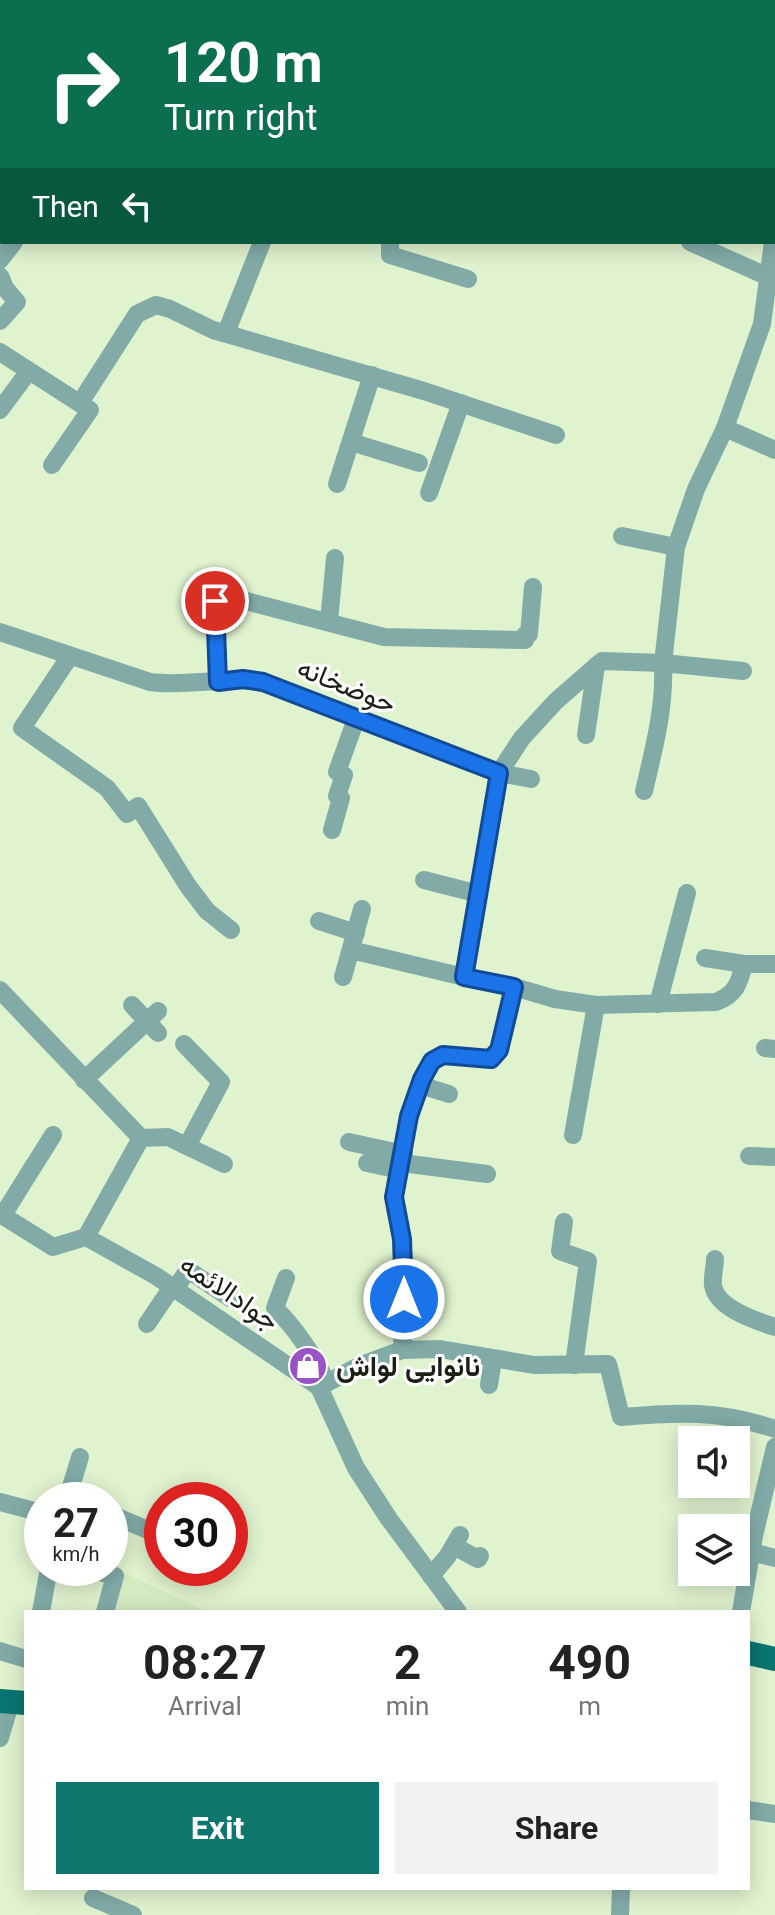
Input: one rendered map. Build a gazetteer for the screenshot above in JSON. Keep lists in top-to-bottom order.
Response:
{
  "streets": {
    "street": ["حوضخانه", "جوادالائمه"]
  },
  "places": {
    "shop": ["نانوایی لواش"]
  },
  "page": {
    "turn": ["120 m", "Turn right"],
    "then": "Then",
    "speed": "27 km/h",
    "limit": "30",
    "eta": [
      "08:27",
      "Arrival",
      "2",
      "min",
      "490",
      "m"
    ],
    "buttons": ["Exit", "Share"]
  }
}
